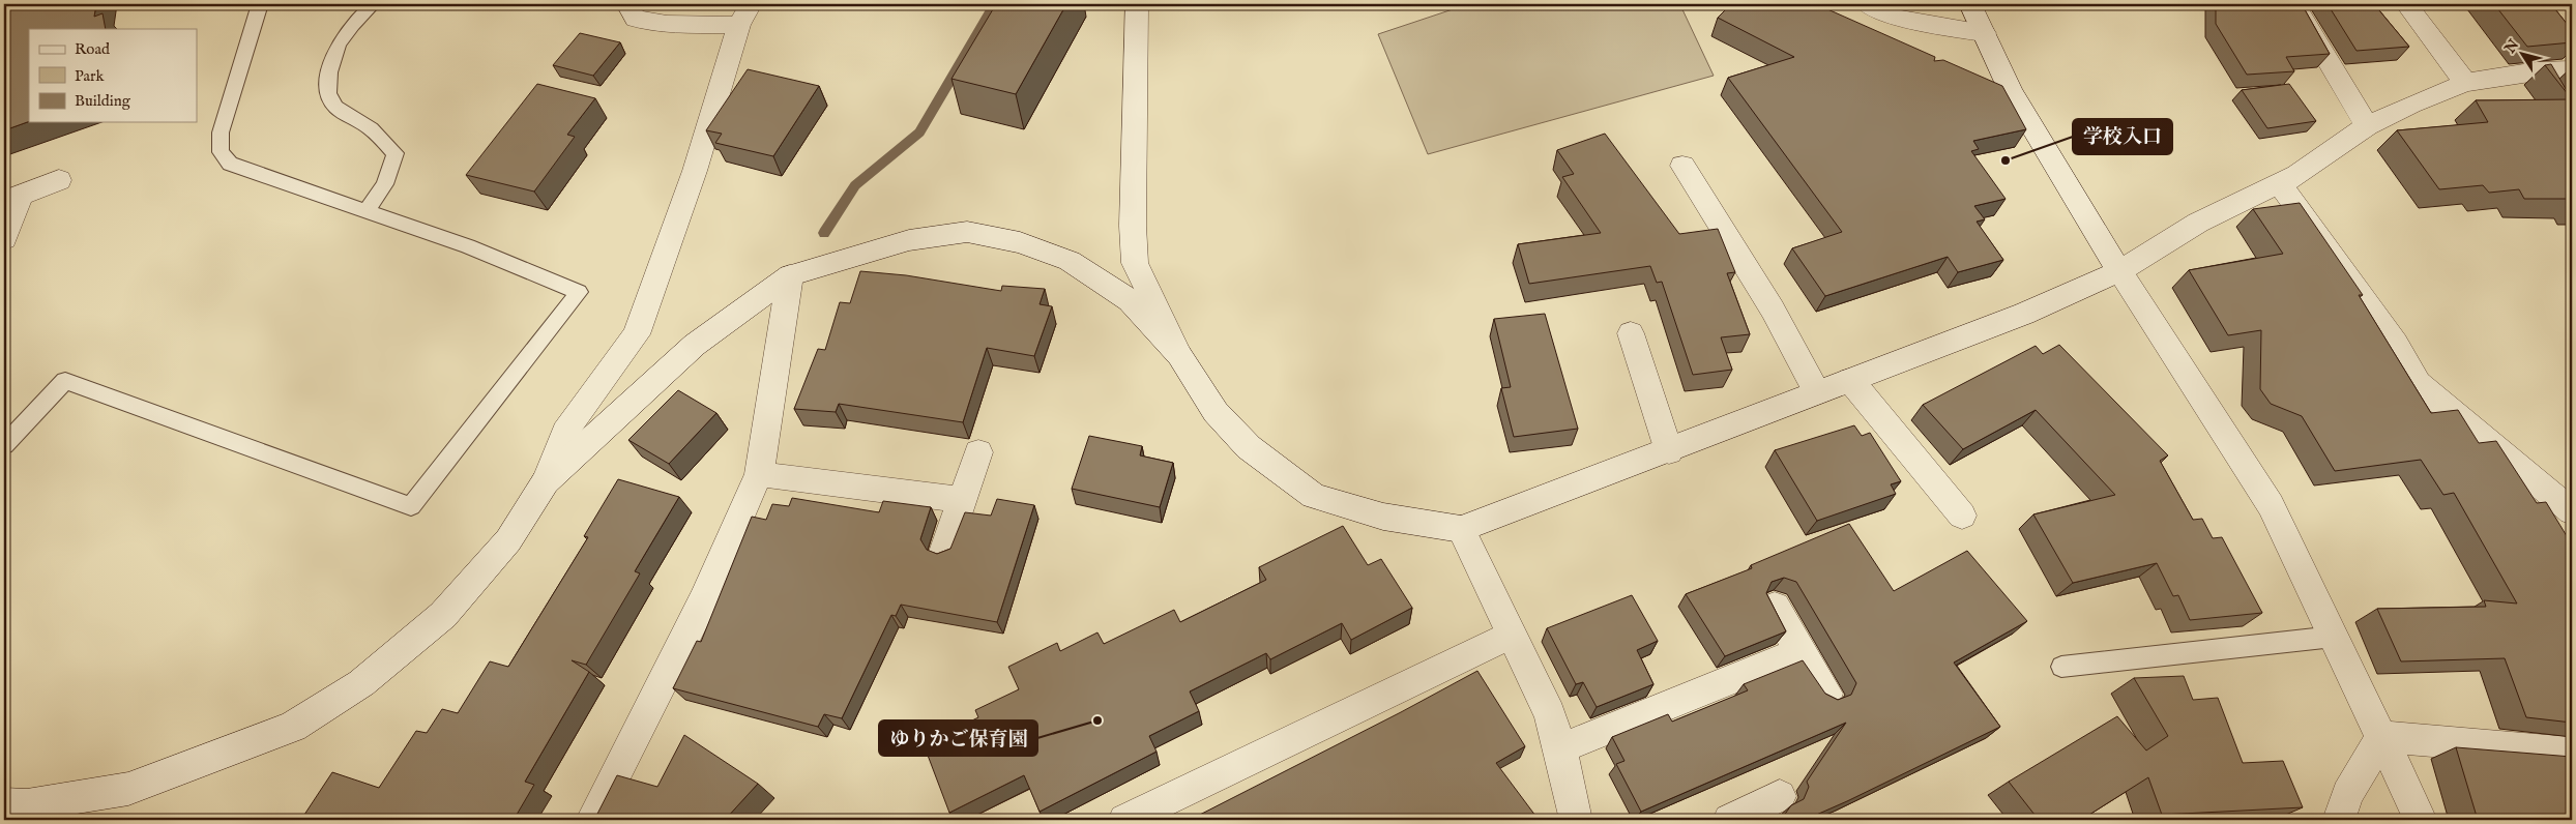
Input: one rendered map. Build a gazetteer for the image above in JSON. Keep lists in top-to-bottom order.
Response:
{
  "places": ["学校入口", "ゆりかご保育園"],
  "legend": ["Road", "Park", "Building"],
  "north": "top left"
}
